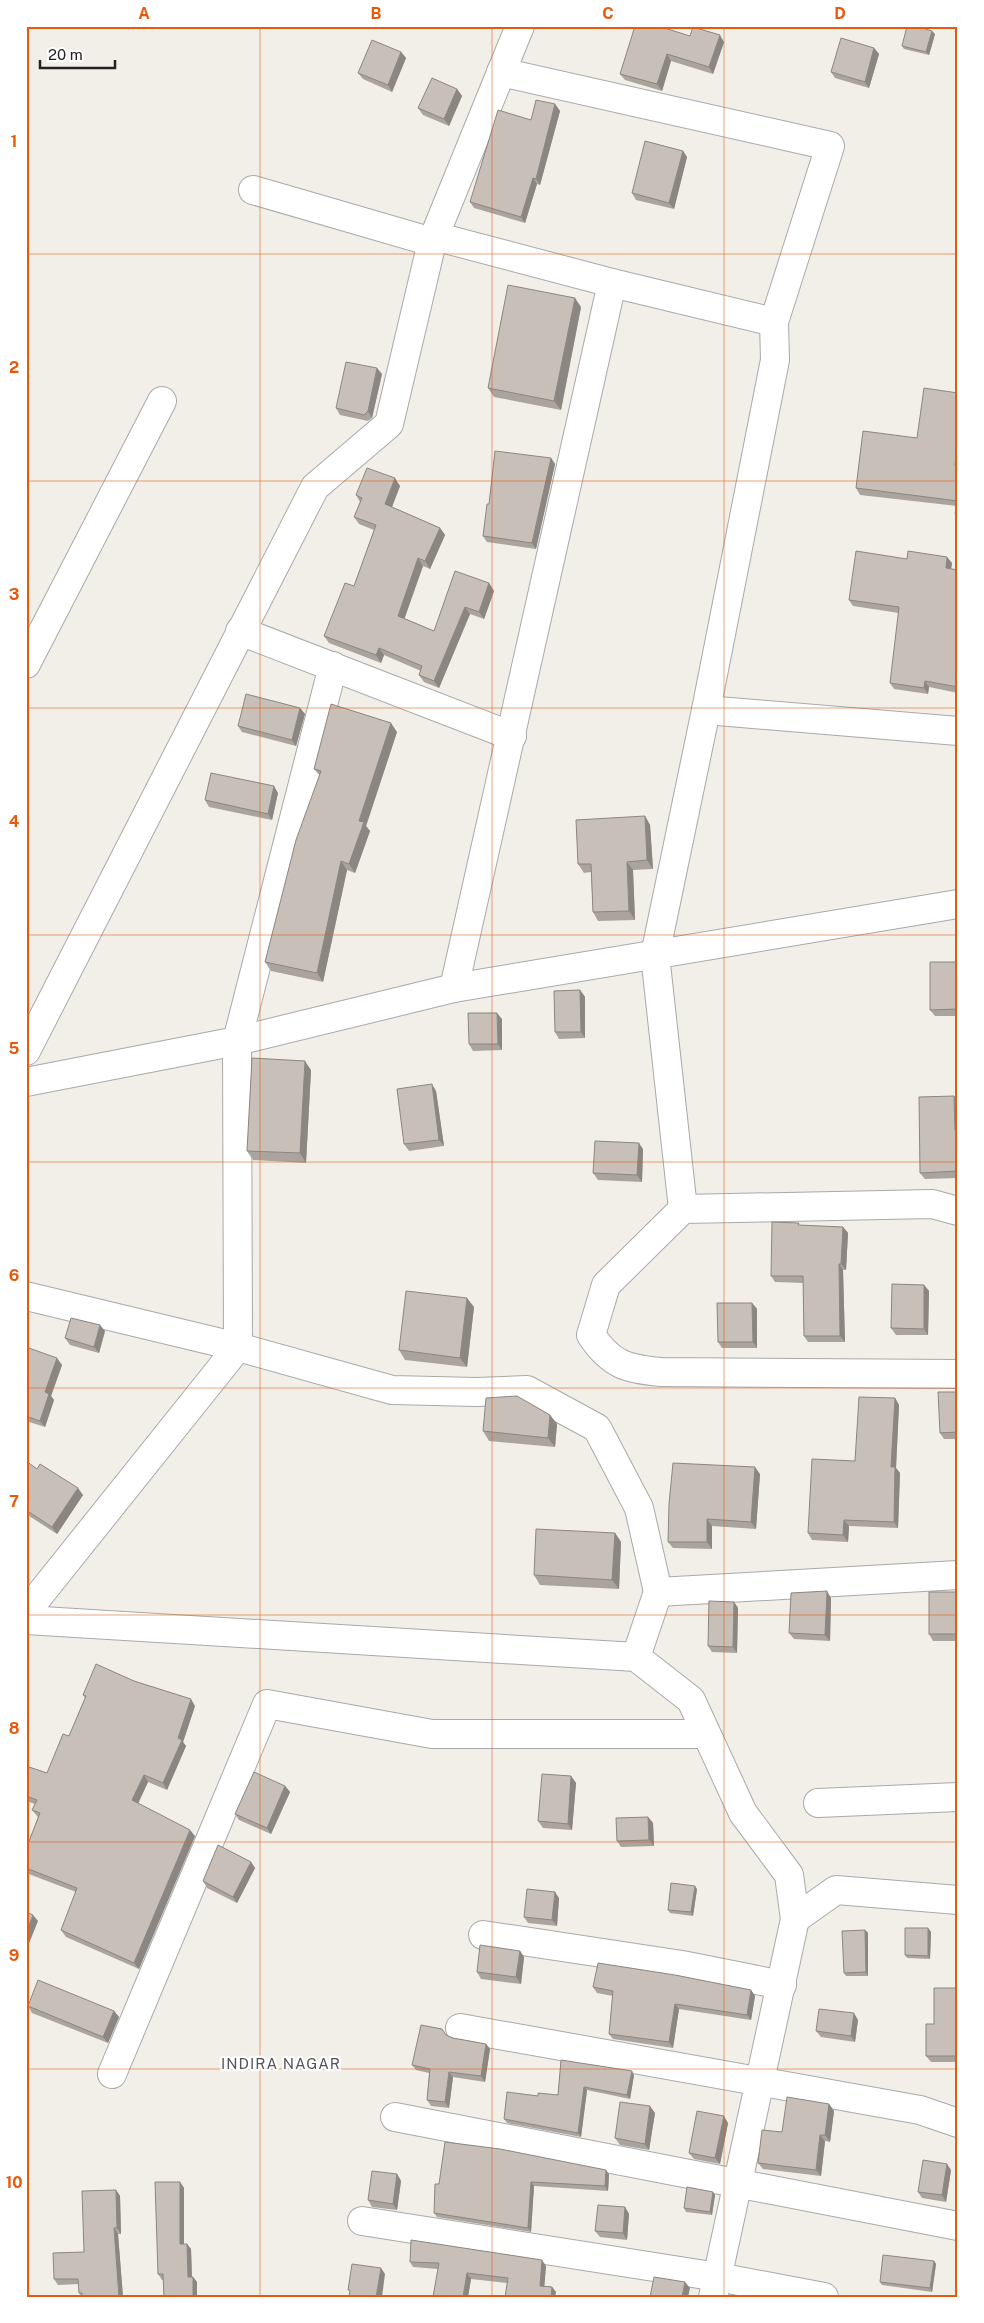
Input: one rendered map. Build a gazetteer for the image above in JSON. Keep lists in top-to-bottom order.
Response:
{
  "districts": ["INDIRA NAGAR"],
  "scale_bar": "20 m",
  "grid": {
    "columns": [
      "A",
      "B",
      "C",
      "D"
    ],
    "rows": [
      "1",
      "2",
      "3",
      "4",
      "5",
      "6",
      "7",
      "8",
      "9",
      "10"
    ]
  }
}
